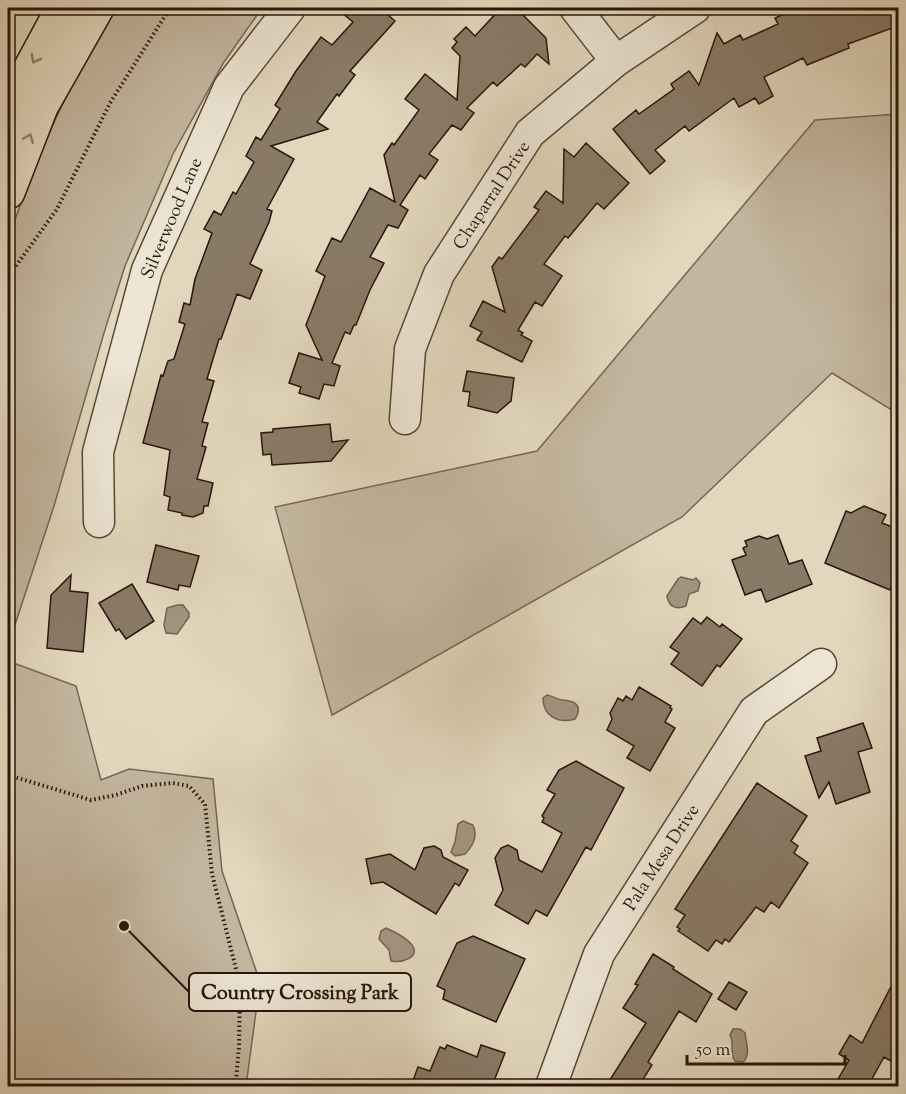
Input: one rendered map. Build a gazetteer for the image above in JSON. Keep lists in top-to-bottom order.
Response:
{
  "streets": {
    "street": ["Chaparral Drive", "Silverwood Lane", "Pala Mesa Drive"]
  },
  "places": ["Country Crossing Park"],
  "scale_bar": "50 m"
}
